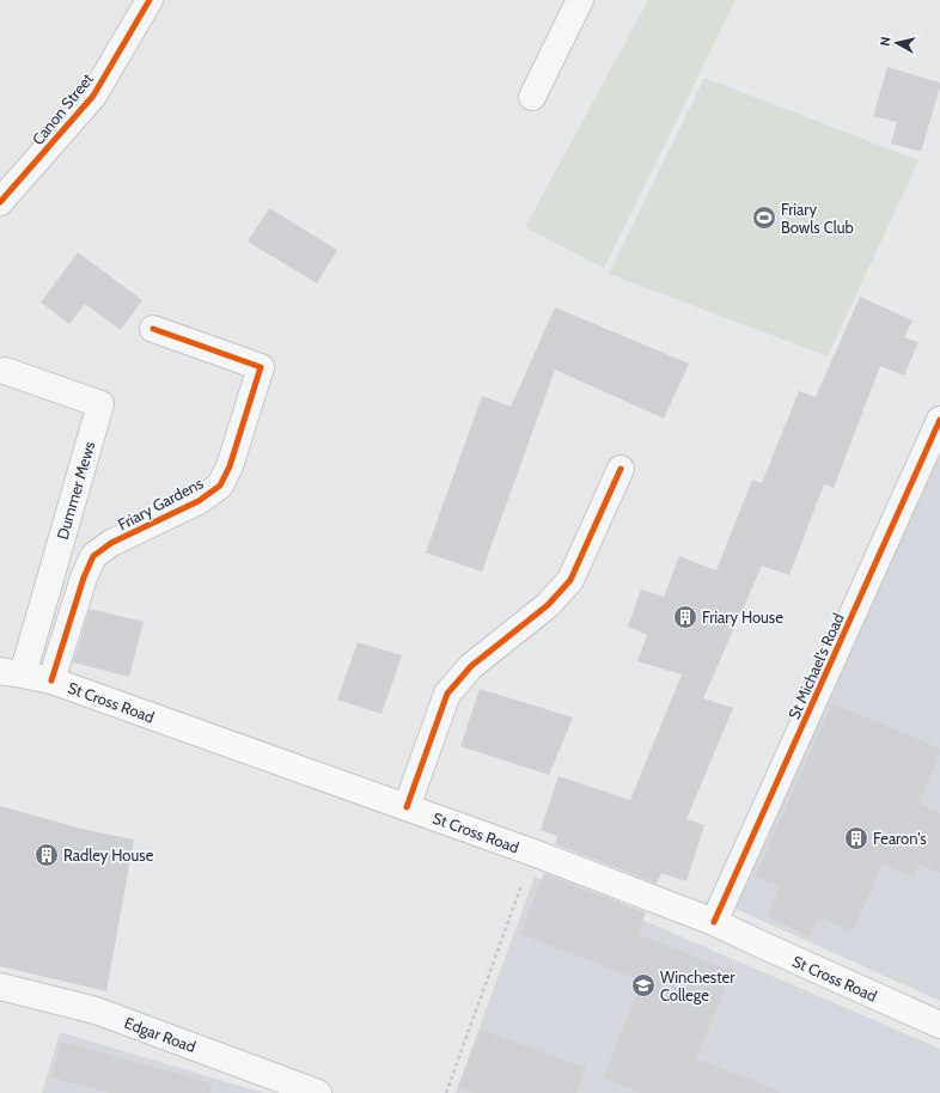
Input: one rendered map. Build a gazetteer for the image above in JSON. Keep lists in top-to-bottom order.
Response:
{
  "streets": {
    "main road": ["St Cross Road"],
    "street": [
      "Canon Street",
      "Dummer Mews",
      "Friary Gardens",
      "St Michael's Road",
      "Edgar Road"
    ]
  },
  "crossings": [
    ["Dummer Mews", "St Cross Road"],
    ["Friary Gardens", "St Cross Road"],
    ["St Michael's Road", "St Cross Road"]
  ],
  "places": {
    "sports": ["Friary Bowls Club"],
    "building": ["Friary House", "Fearon's", "Radley House"],
    "school or university": ["Winchester College"]
  },
  "north": "left"
}
